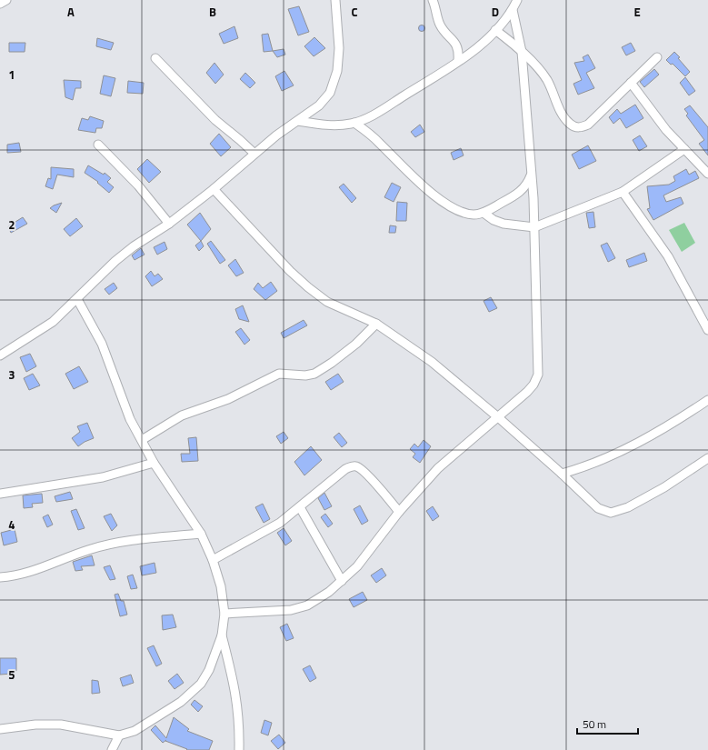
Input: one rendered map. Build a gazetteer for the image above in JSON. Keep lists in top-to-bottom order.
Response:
{
  "scale_bar": "50 m",
  "grid": {
    "columns": [
      "A",
      "B",
      "C",
      "D",
      "E"
    ],
    "rows": [
      "1",
      "2",
      "3",
      "4",
      "5"
    ]
  }
}
